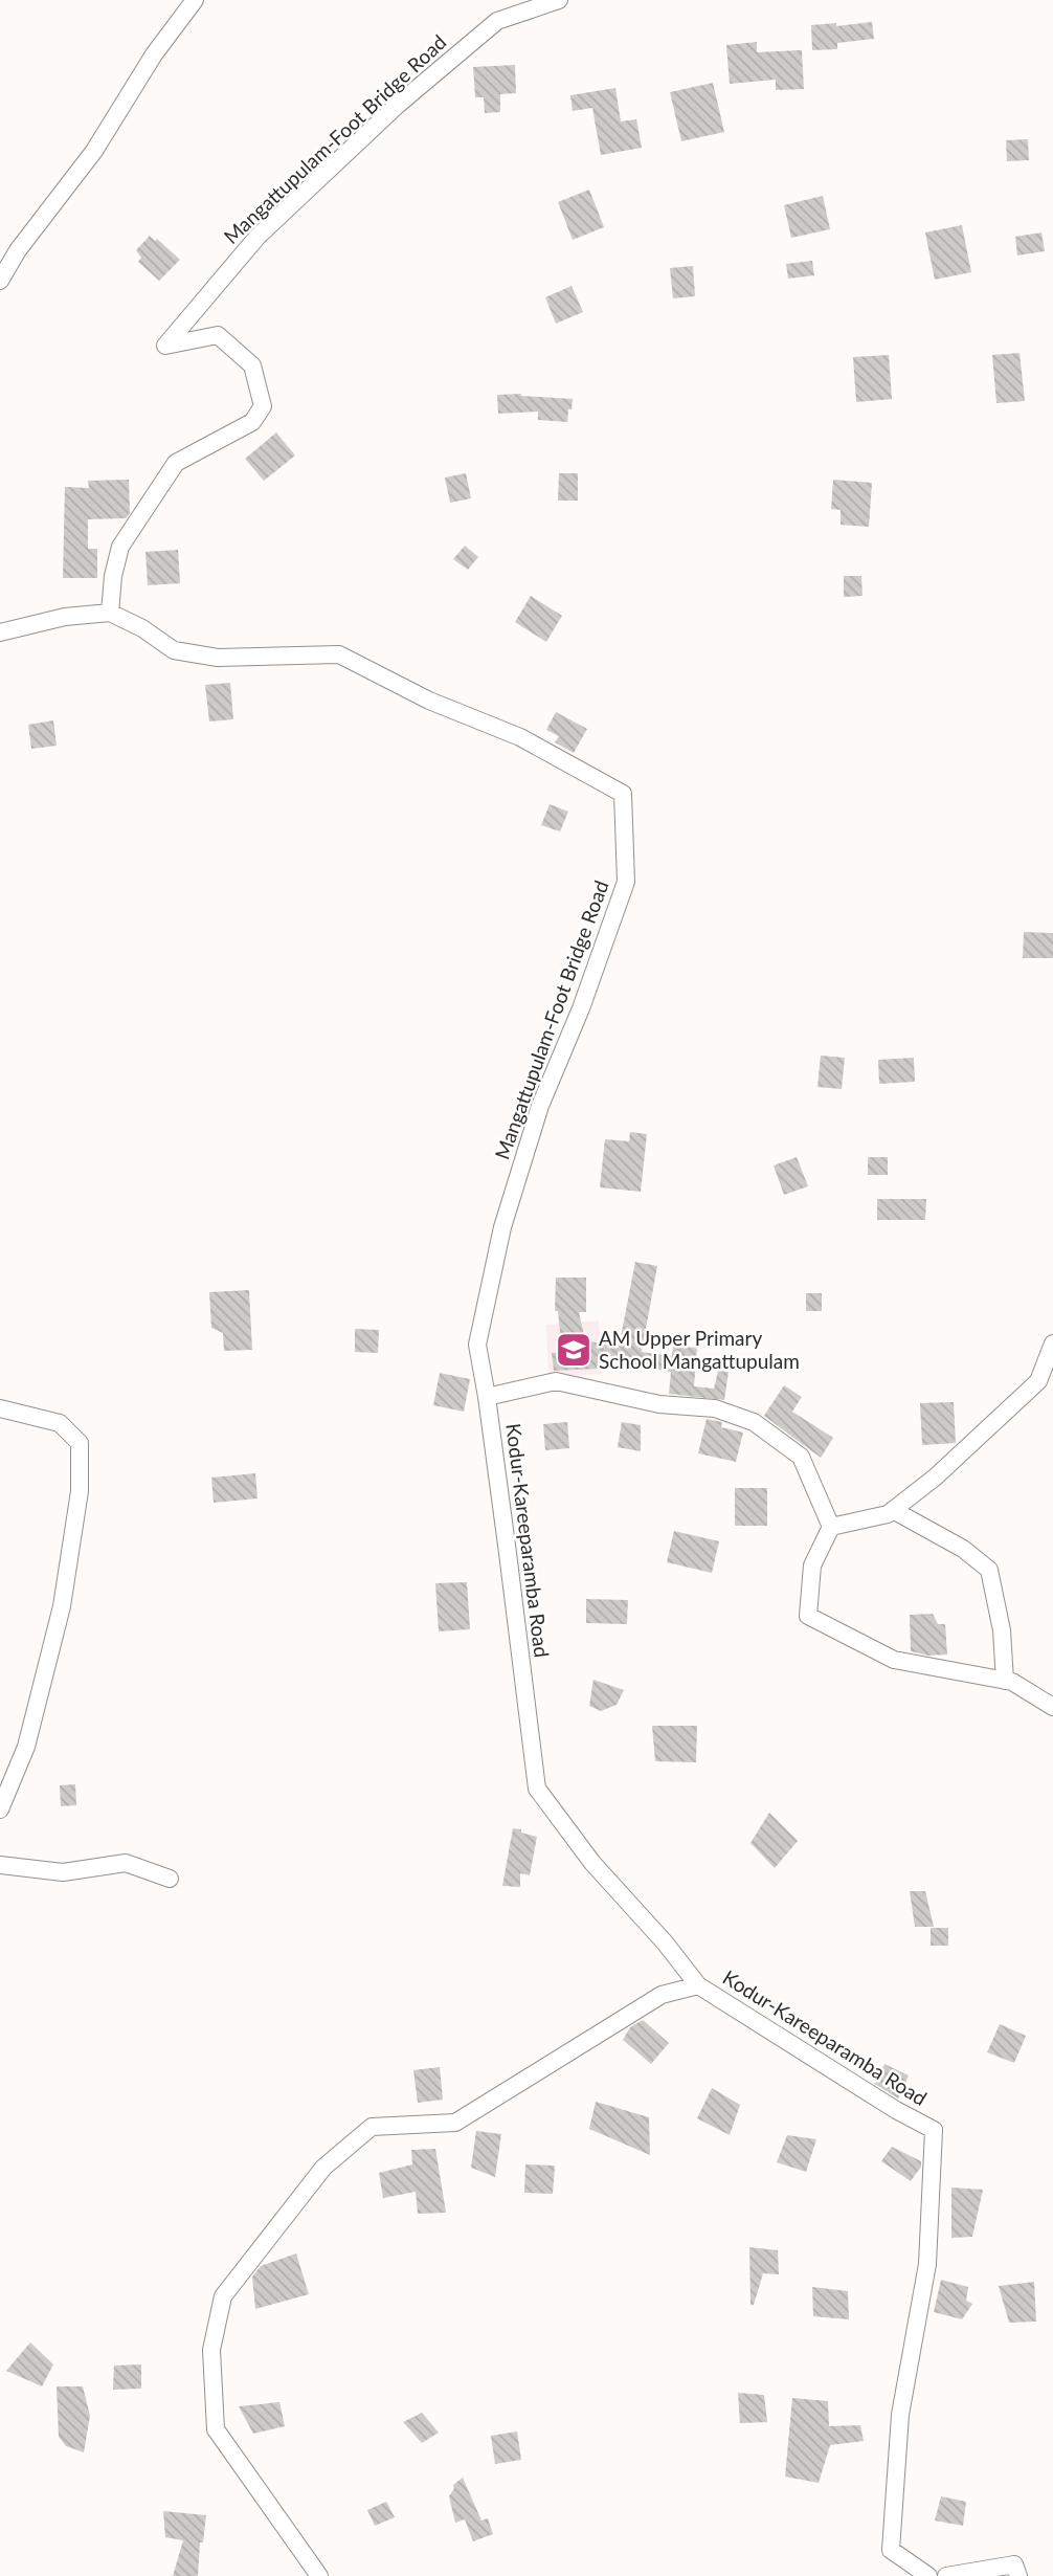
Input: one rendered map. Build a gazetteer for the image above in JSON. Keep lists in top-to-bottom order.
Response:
{
  "streets": {
    "street": ["Mangattupulam-Foot Bridge Road", "Kodur-Kareeparamba Road"]
  },
  "crossings": [
    ["Mangattupulam-Foot Bridge Road", "Kodur-Kareeparamba Road"]
  ],
  "places": {
    "school or university": ["AM Upper Primary School Mangattupulam"]
  }
}
